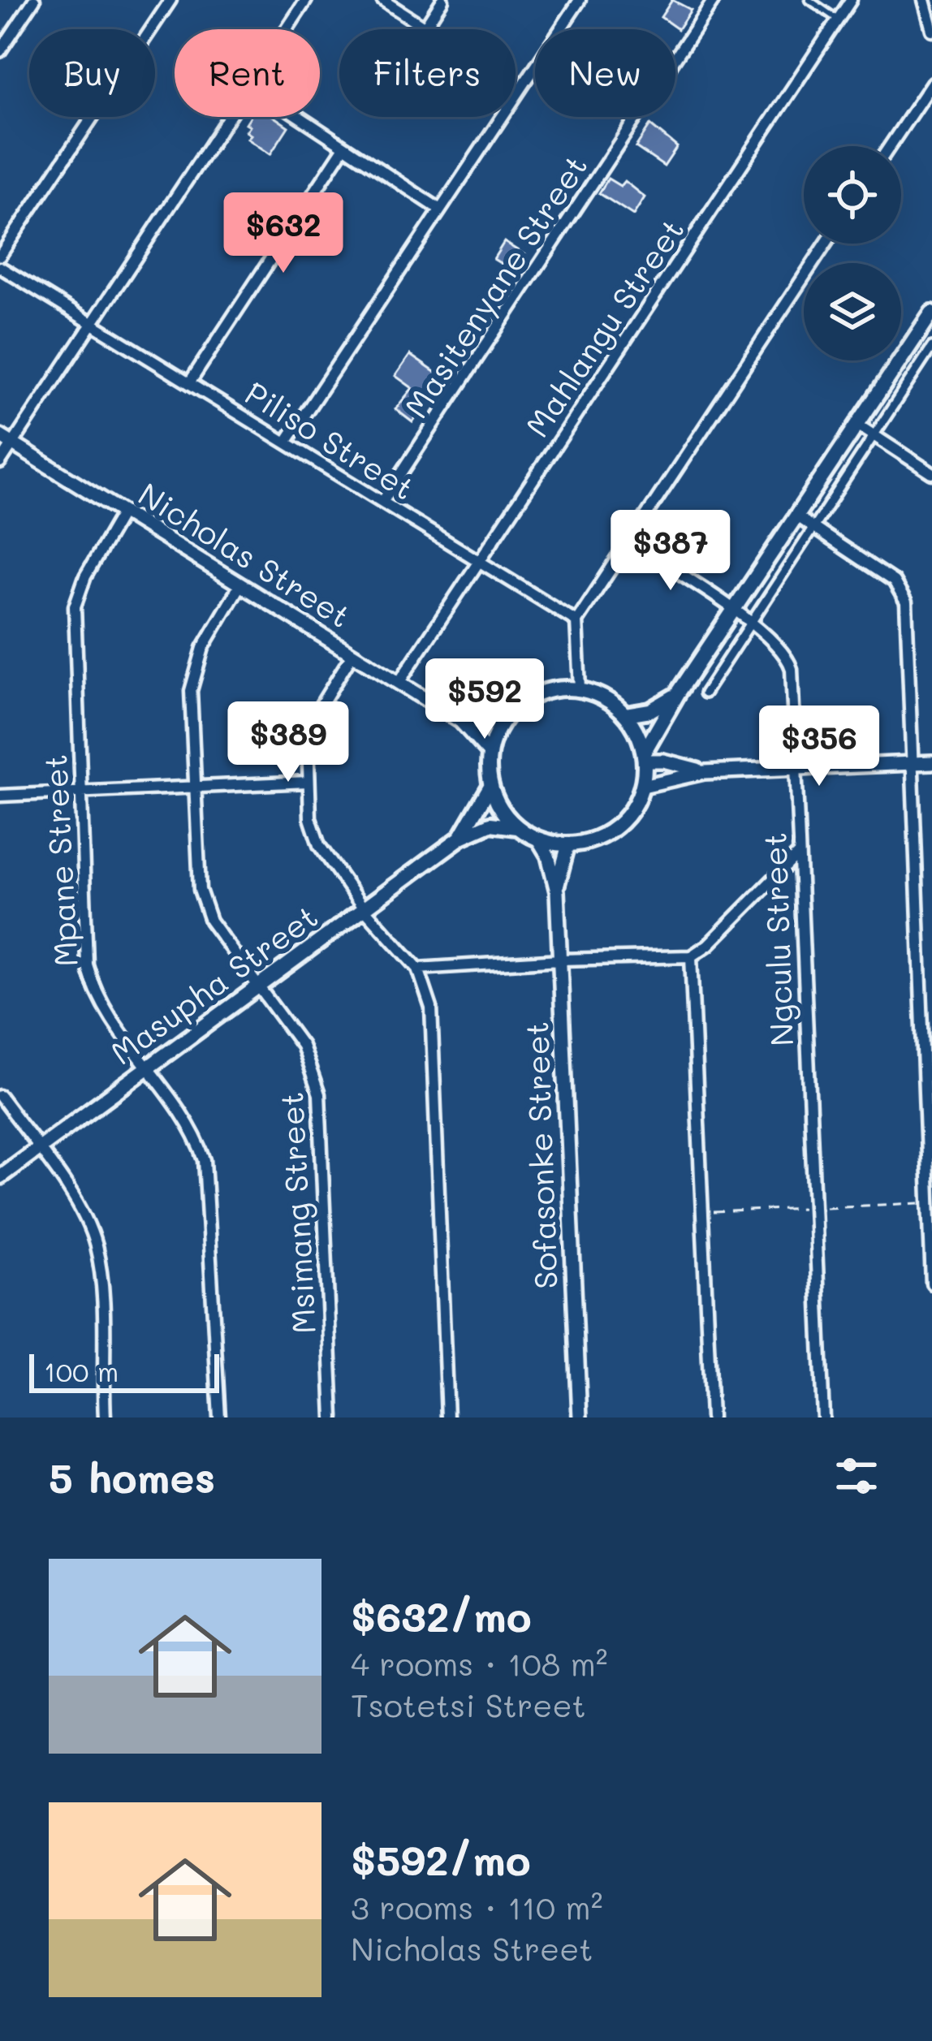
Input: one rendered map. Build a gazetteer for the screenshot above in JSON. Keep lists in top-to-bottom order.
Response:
{
  "streets": {
    "main road": ["Masupha Street"],
    "street": [
      "Masitenyane Street",
      "Mahlangu Street",
      "Piliso Street",
      "Nicholas Street",
      "Mpane Street",
      "Ngculu Street",
      "Sofasonke Street",
      "Msimang Street"
    ]
  },
  "crossings": [
    ["Masitenyane Street", "Piliso Street"],
    ["Mahlangu Street", "Piliso Street"],
    ["Mahlangu Street", "Nicholas Street"],
    ["Nicholas Street", "Mpane Street"],
    ["Nicholas Street", "Masupha Street"],
    ["Nicholas Street", "Sofasonke Street"],
    ["Nicholas Street", "Msimang Street"],
    ["Mpane Street", "Masupha Street"],
    ["Masupha Street", "Sofasonke Street"],
    ["Masupha Street", "Msimang Street"]
  ],
  "scale_bar": "100 m",
  "page": {
    "chip": [
      "Buy",
      "Rent",
      "Filters",
      "New"
    ],
    "price": [
      "$632",
      "$387",
      "$592",
      "$389",
      "$356"
    ],
    "scale": "100 m",
    "heading": "5 homes",
    "list": [
      {
        "name": "$632/mo",
        "note": "4 rooms · 108 m² · Tsotetsi Street"
      },
      {
        "name": "$592/mo",
        "note": "3 rooms · 110 m² · Nicholas Street"
      }
    ]
  }
}
